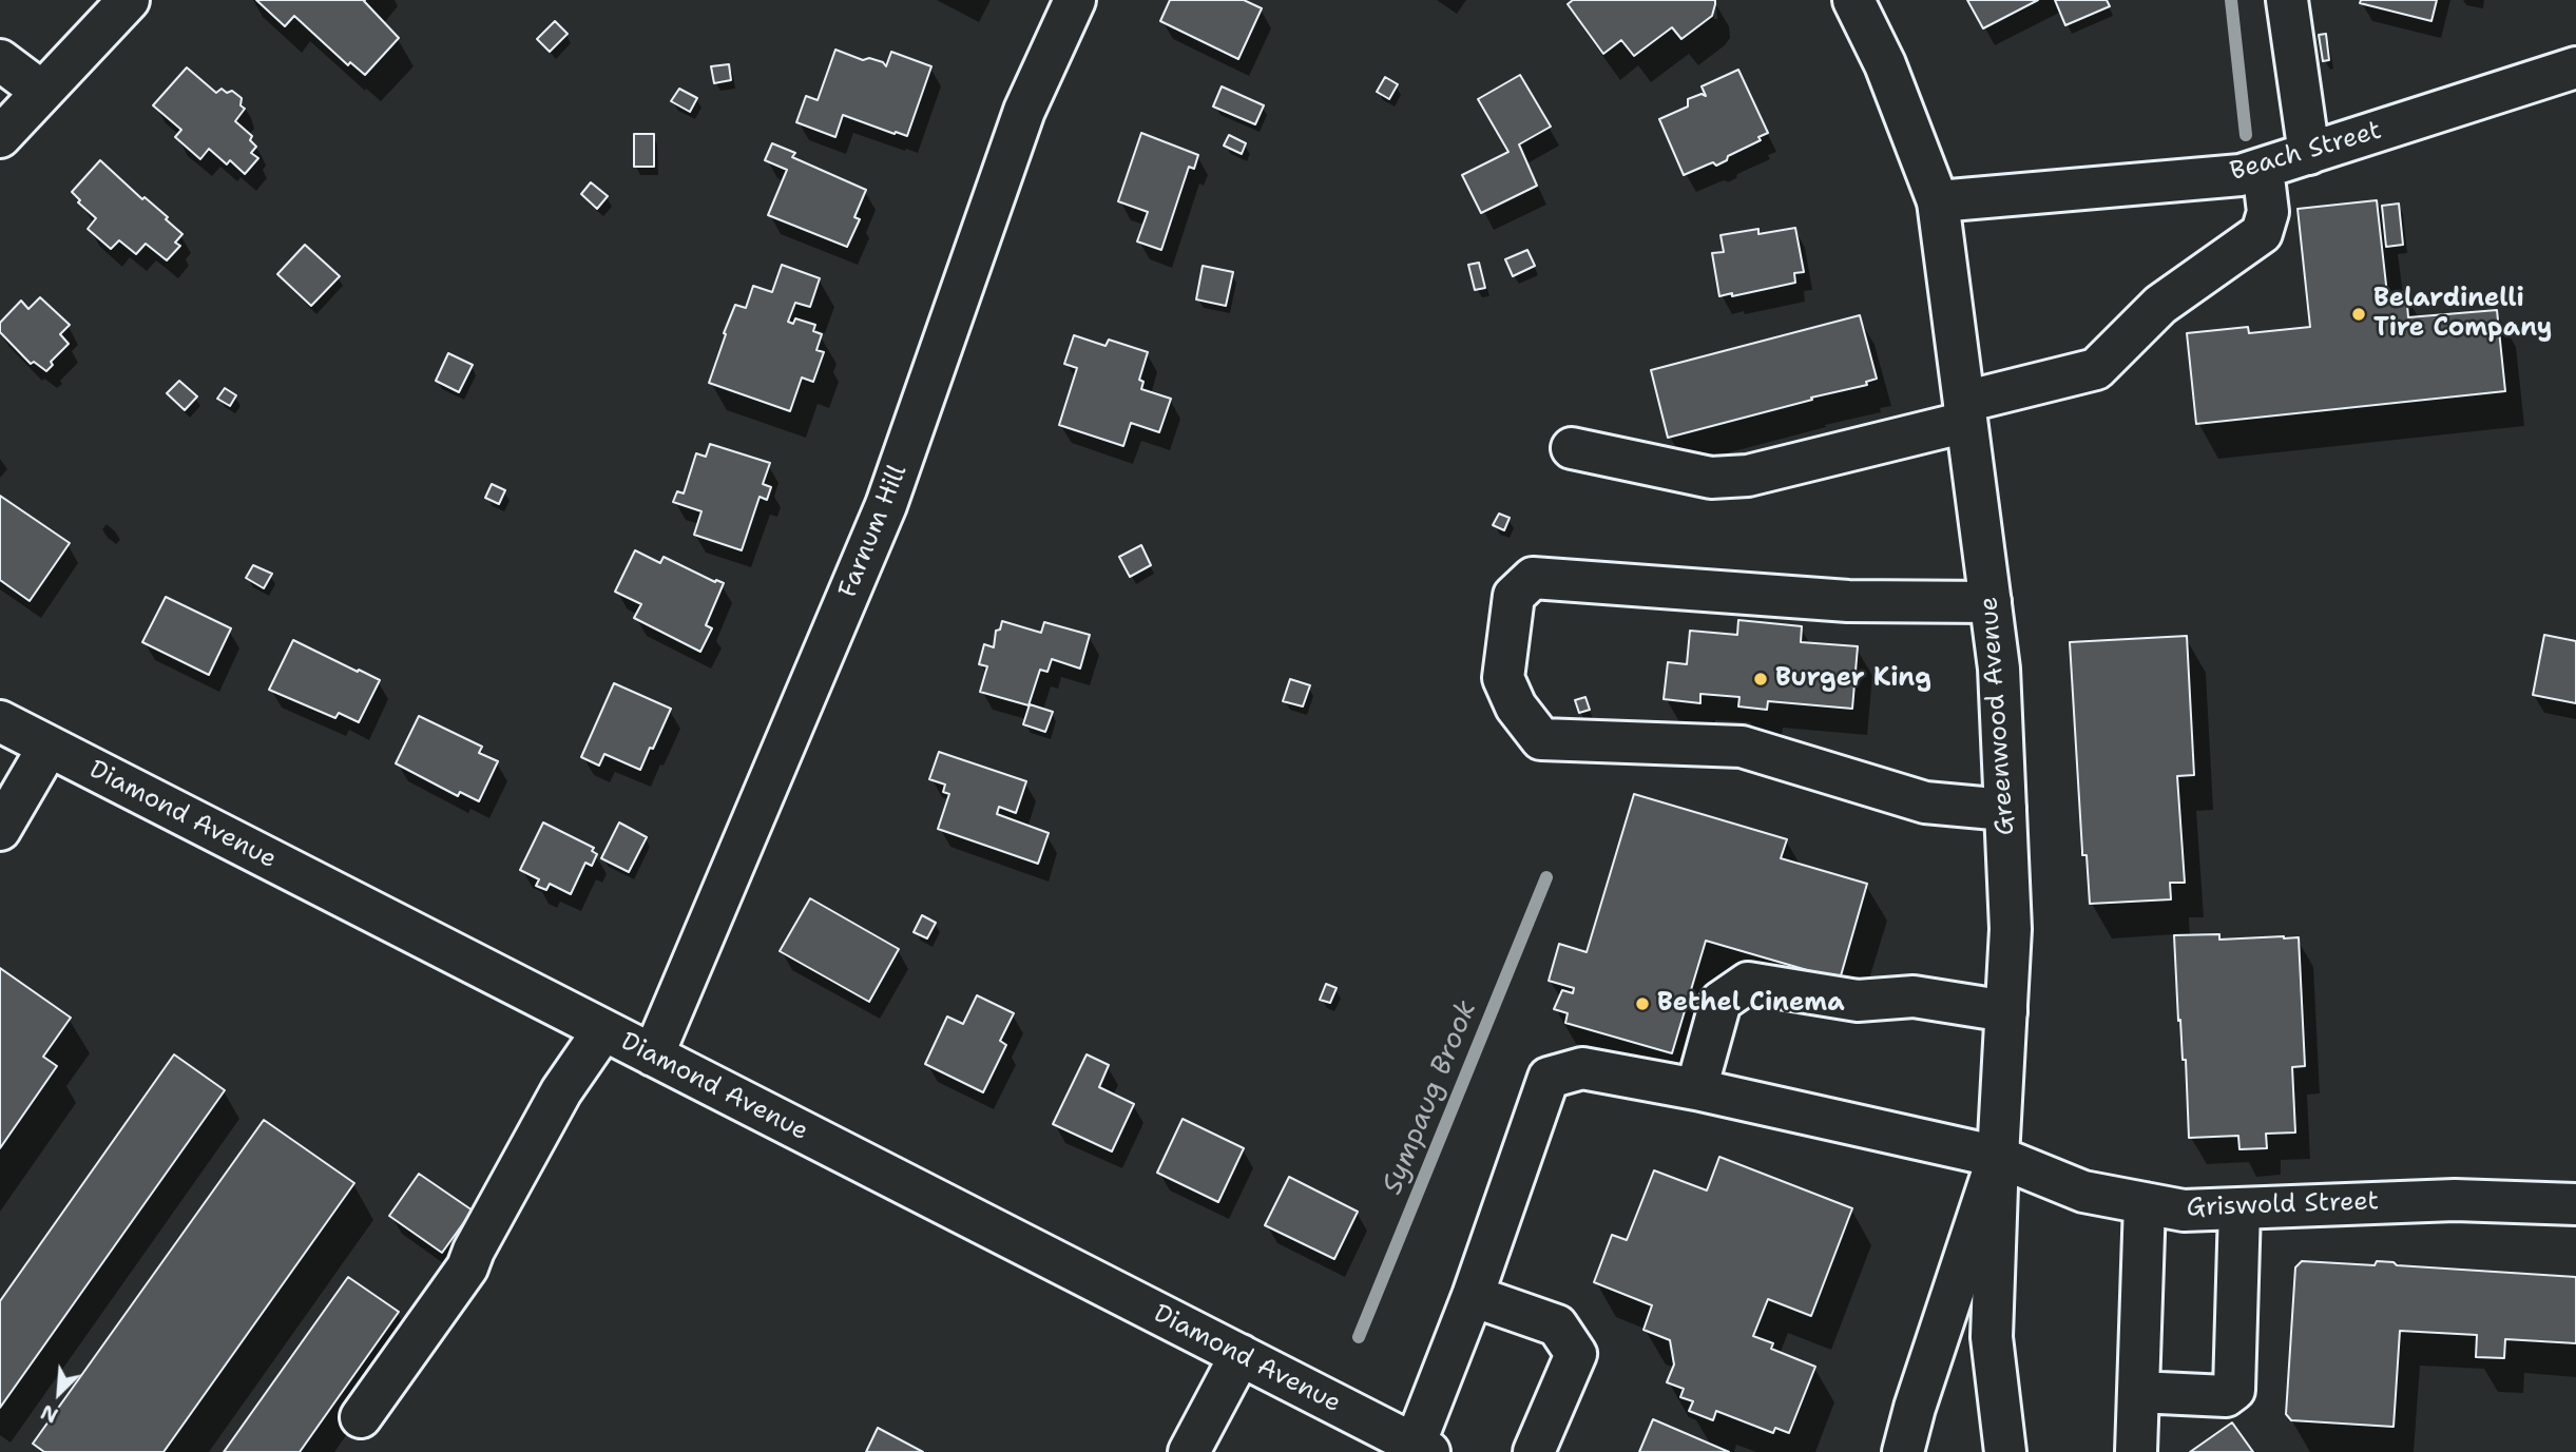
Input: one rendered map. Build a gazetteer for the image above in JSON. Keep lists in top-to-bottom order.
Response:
{
  "streets": {
    "street": [
      "Beach Street",
      "Farnum Hill",
      "Greenwood Avenue",
      "Diamond Avenue",
      "Griswold Street"
    ]
  },
  "crossings": [
    ["Beach Street", "Greenwood Avenue"],
    ["Farnum Hill", "Diamond Avenue"],
    ["Greenwood Avenue", "Griswold Street"]
  ],
  "water": ["Sympaug Brook"],
  "places": ["Belardinelli Tire Company", "Burger King", "Bethel Cinema"],
  "north": "bottom left"
}
